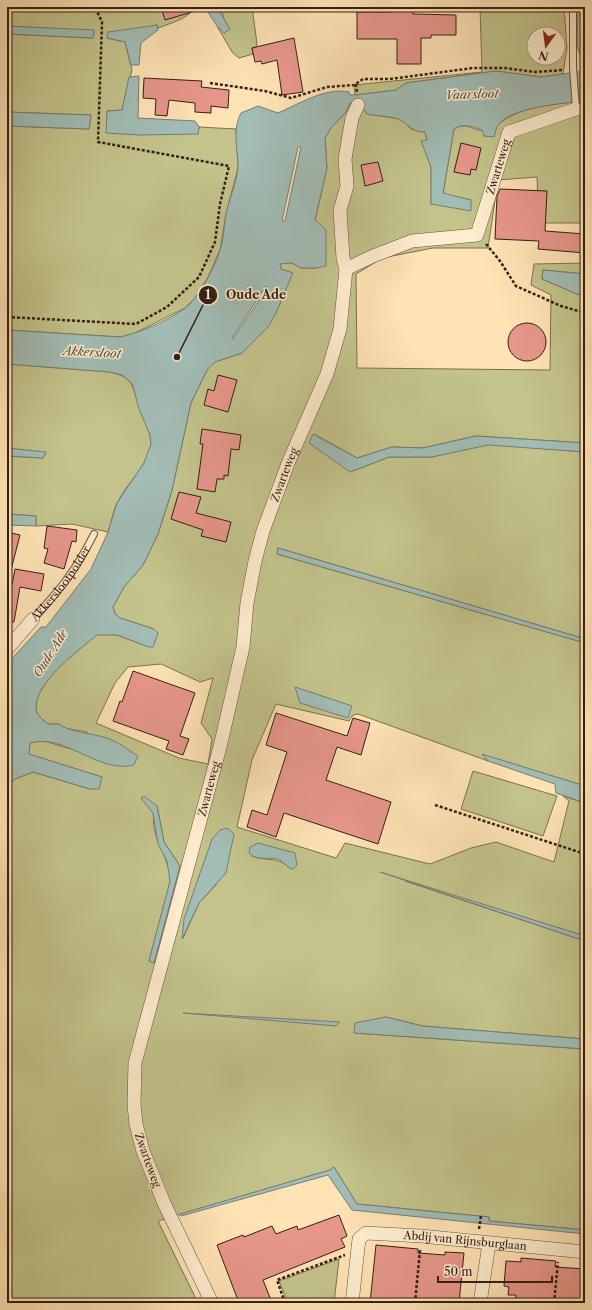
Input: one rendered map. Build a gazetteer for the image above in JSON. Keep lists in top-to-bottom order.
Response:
{
  "streets": {
    "street": ["Zwarteweg", "Akkerslootpolder", "Abdij van Rijnsburglaan"]
  },
  "water": ["Vaarsloot", "Akkersloot", "Oude Ade"],
  "places": ["Oude Ade"],
  "scale_bar": "50 m",
  "north": "bottom"
}
